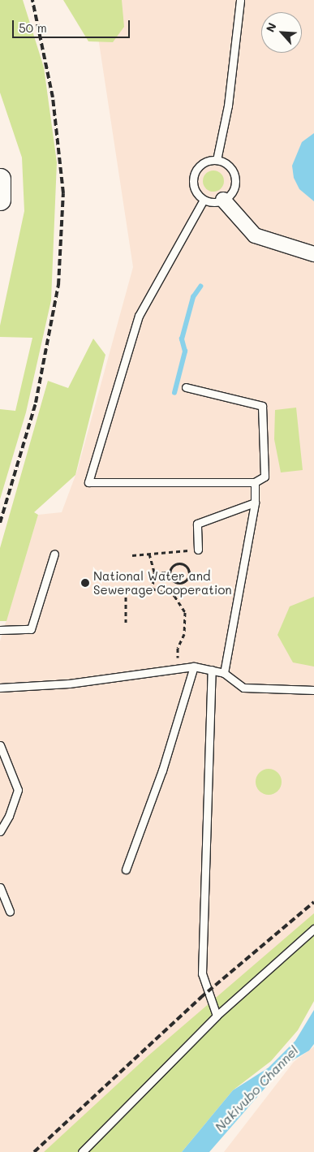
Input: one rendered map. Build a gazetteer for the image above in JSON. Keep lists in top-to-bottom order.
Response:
{
  "water": ["Nakivubo Channel"],
  "places": ["National Water and Sewerage Cooperation"],
  "scale_bar": "50 m",
  "north": "top left"
}
